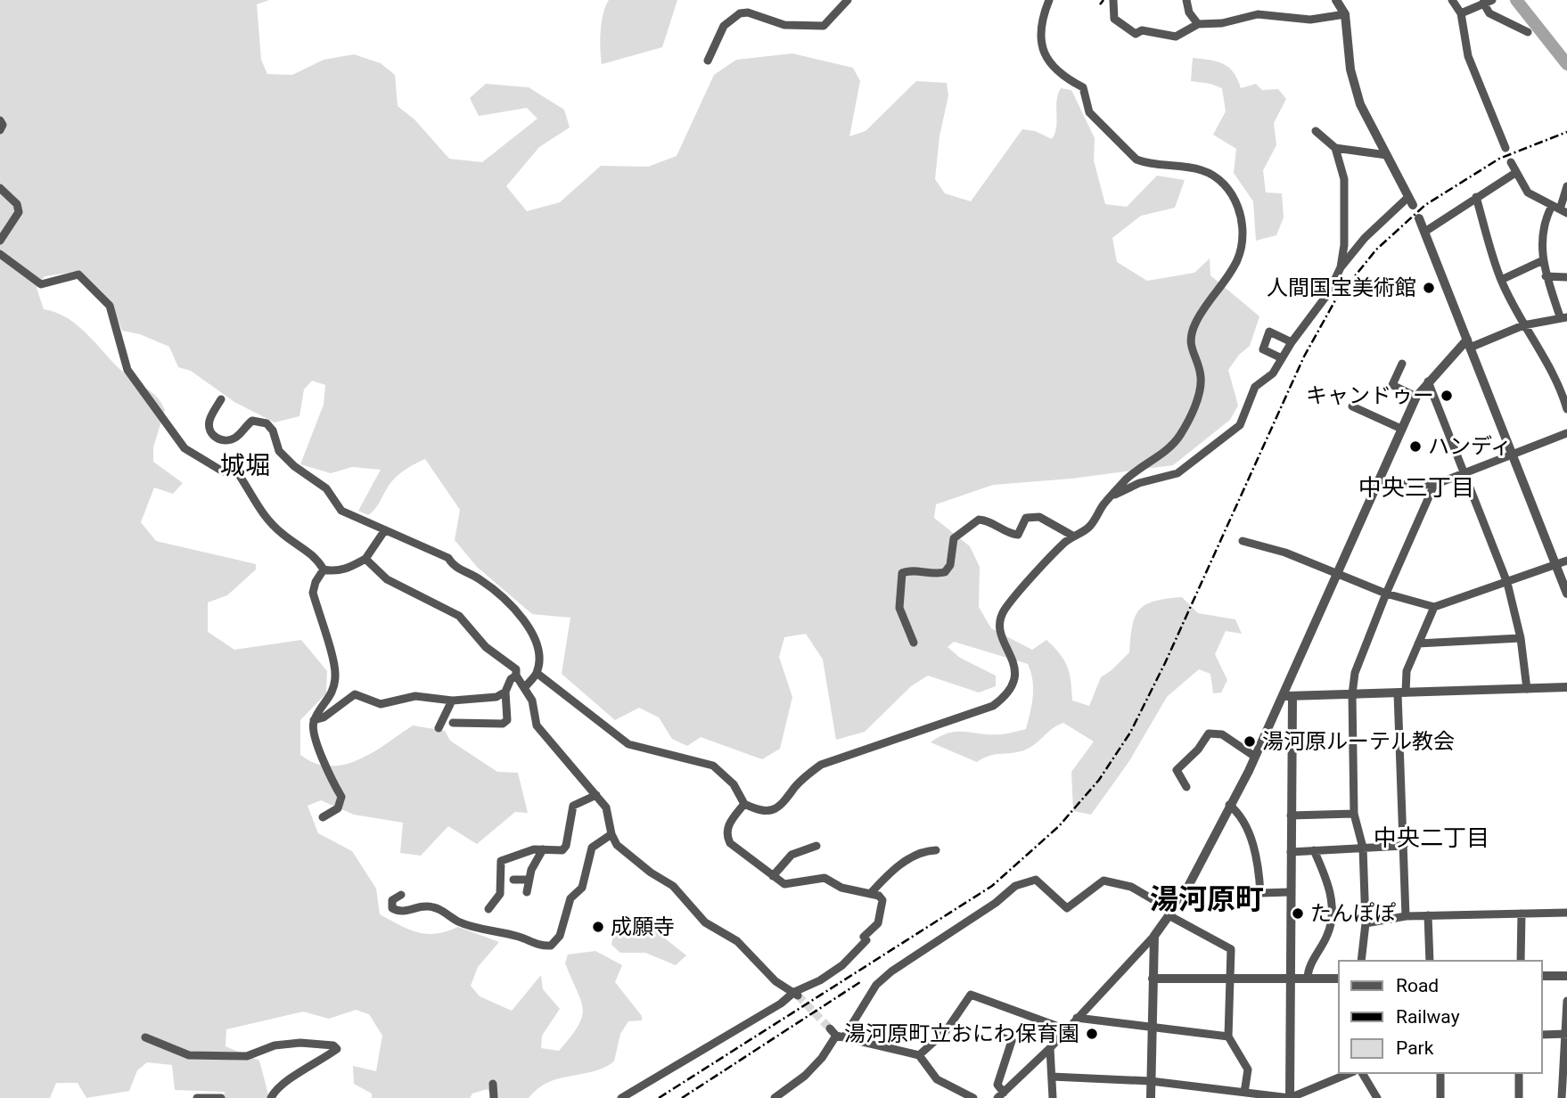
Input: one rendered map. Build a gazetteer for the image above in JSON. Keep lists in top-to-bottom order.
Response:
{
  "districts": [
    "城堀",
    "中央三丁目",
    "中央二丁目",
    "湯河原町"
  ],
  "places": [
    "人間国宝美術館",
    "キャンドゥー",
    "ハンディ",
    "湯河原ルーテル教会",
    "たんぽぽ",
    "成願寺",
    "湯河原町立おにわ保育園"
  ],
  "legend": ["Road", "Railway", "Park"]
}
